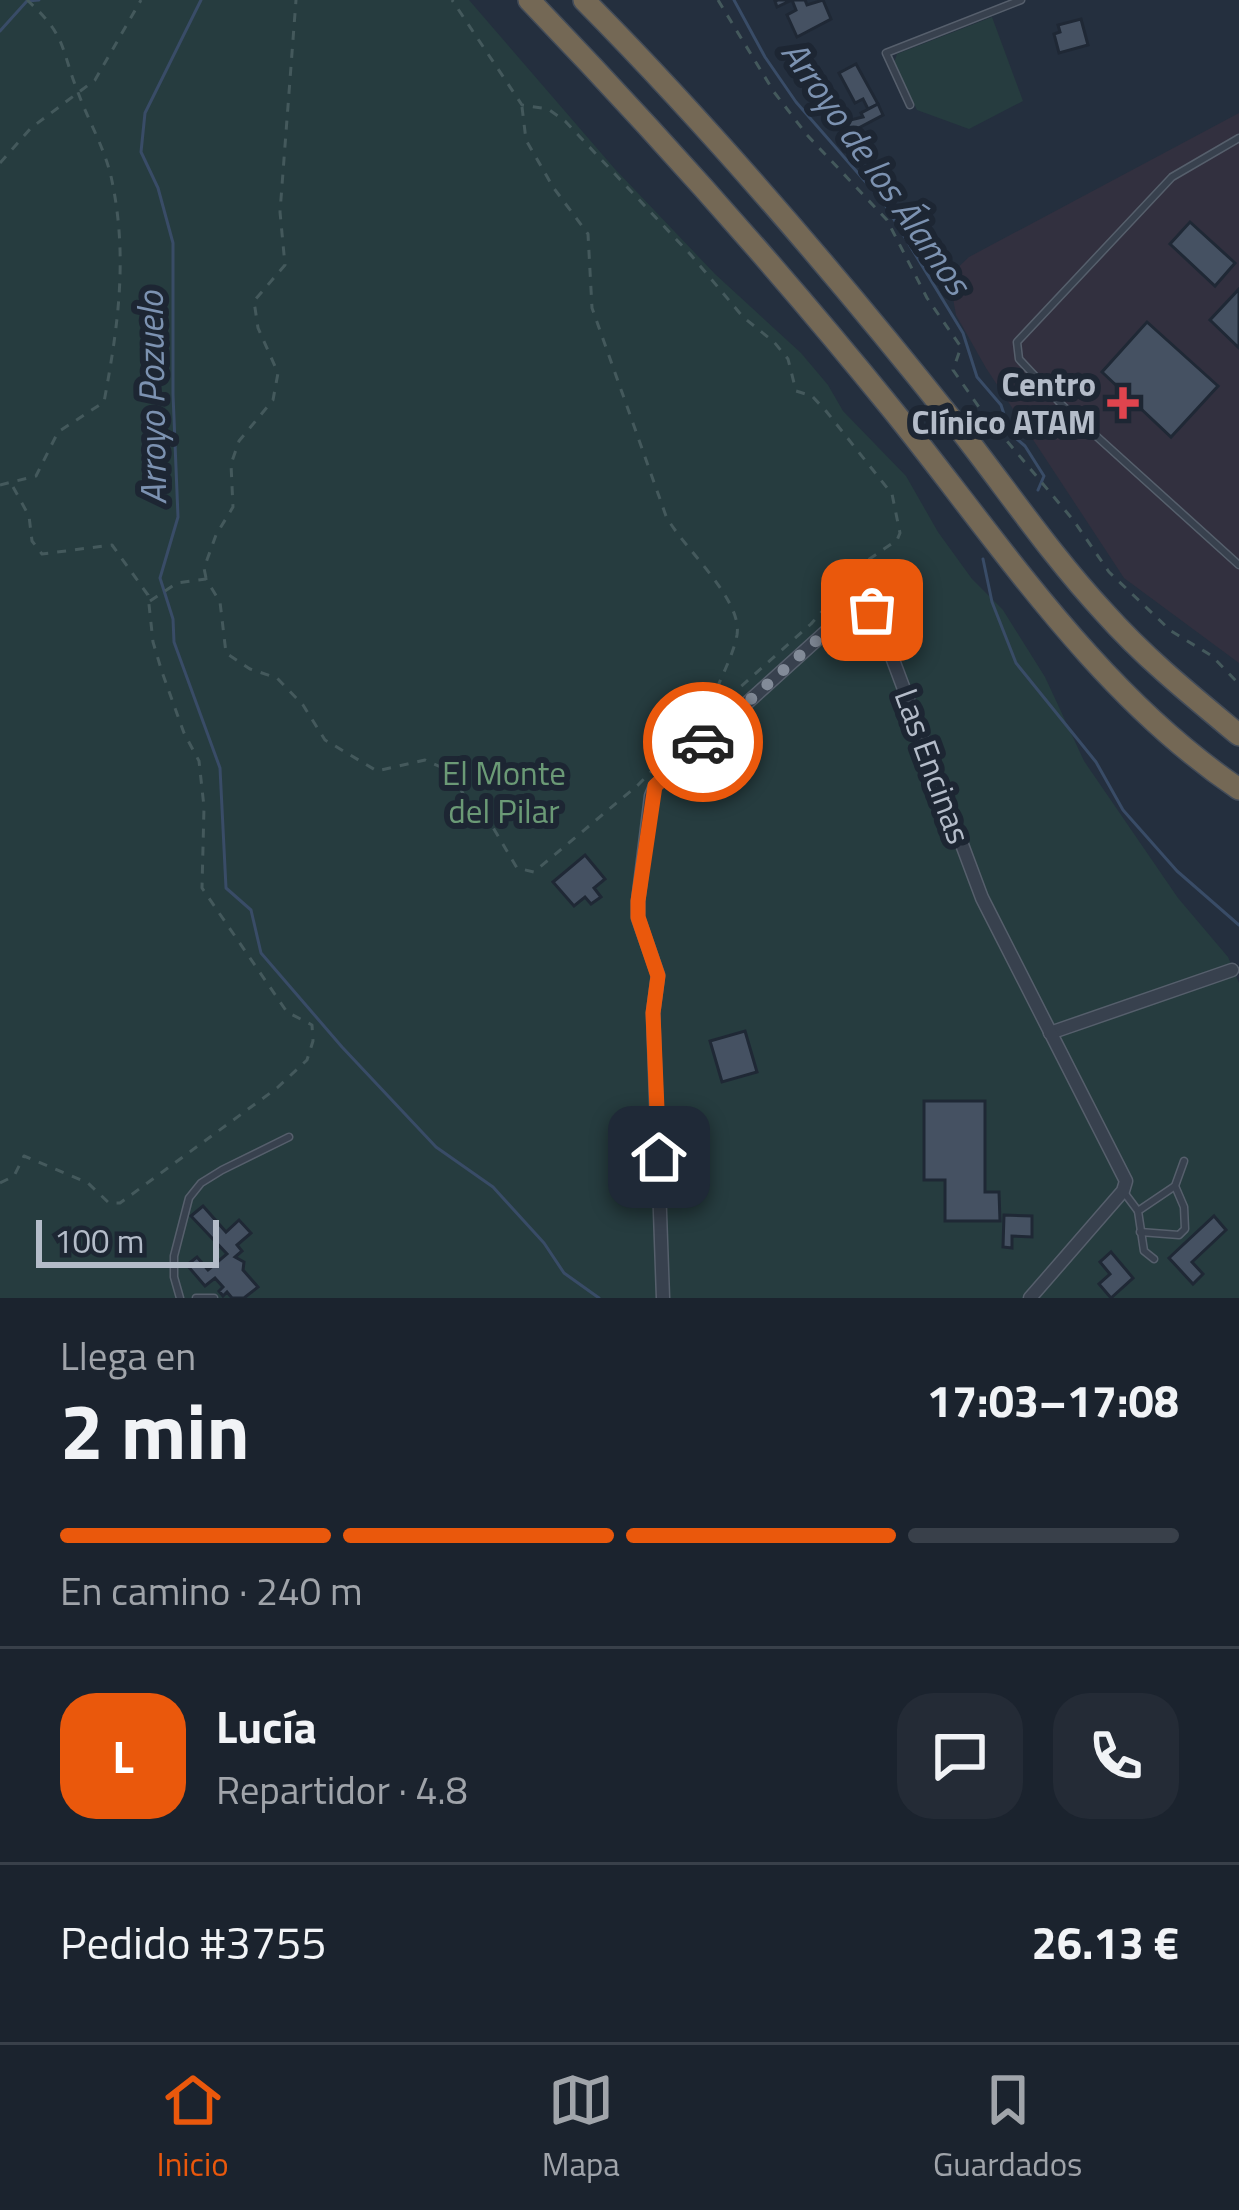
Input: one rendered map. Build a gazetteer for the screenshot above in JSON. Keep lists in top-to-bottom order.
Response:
{
  "streets": {
    "street": ["Las Encinas"]
  },
  "water": ["Arroyo de los Álamos", "Arroyo Pozuelo"],
  "parks": ["El Monte del Pilar"],
  "places": {
    "health": ["Centro Clínico ATAM"]
  },
  "scale_bar": "100 m",
  "page": {
    "scale": "100 m",
    "heading": ["2 min", "Llega en", "17:03–17:08"],
    "panel": [
      "Lucía",
      "Repartidor · 4.8",
      "Pedido #3755",
      "26.13 €"
    ],
    "bar": "En camino · 240 m",
    "round": "L",
    "tabs": ["Inicio", "Mapa", "Guardados"]
  }
}
